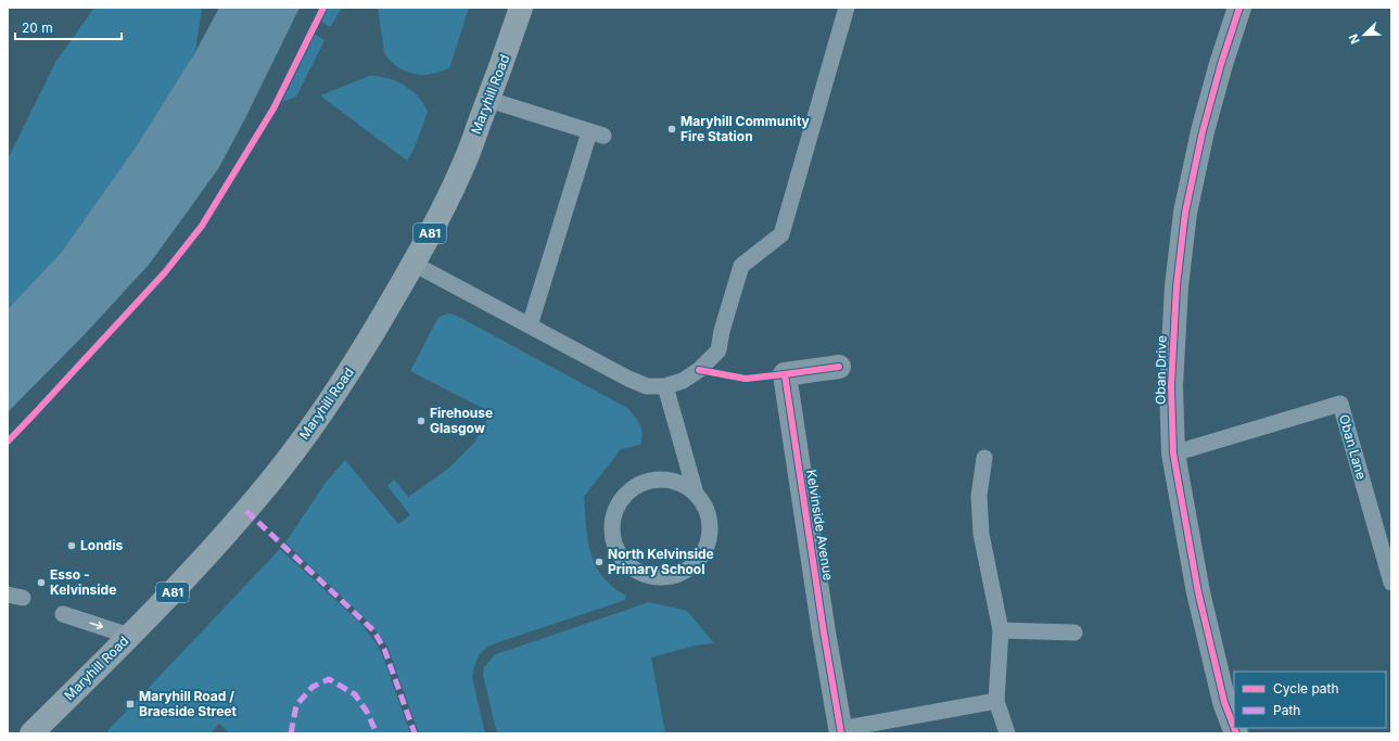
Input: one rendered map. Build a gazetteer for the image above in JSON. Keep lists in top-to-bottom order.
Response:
{
  "streets": {
    "main road": ["Maryhill Road", "A81"],
    "street": ["Oban Drive", "Kelvinside Avenue"],
    "lane": ["Oban Lane"]
  },
  "crossings": [
    ["Oban Drive", "Oban Lane"]
  ],
  "places": {
    "other": [
      "Maryhill Community Fire Station",
      "Firehouse Glasgow",
      "Londis",
      "North Kelvinside Primary School",
      "Esso - Kelvinside"
    ],
    "transit": ["Maryhill Road / Braeside Street"]
  },
  "legend": ["Cycle path", "Path"],
  "scale_bar": "20 m",
  "north": "bottom left"
}
